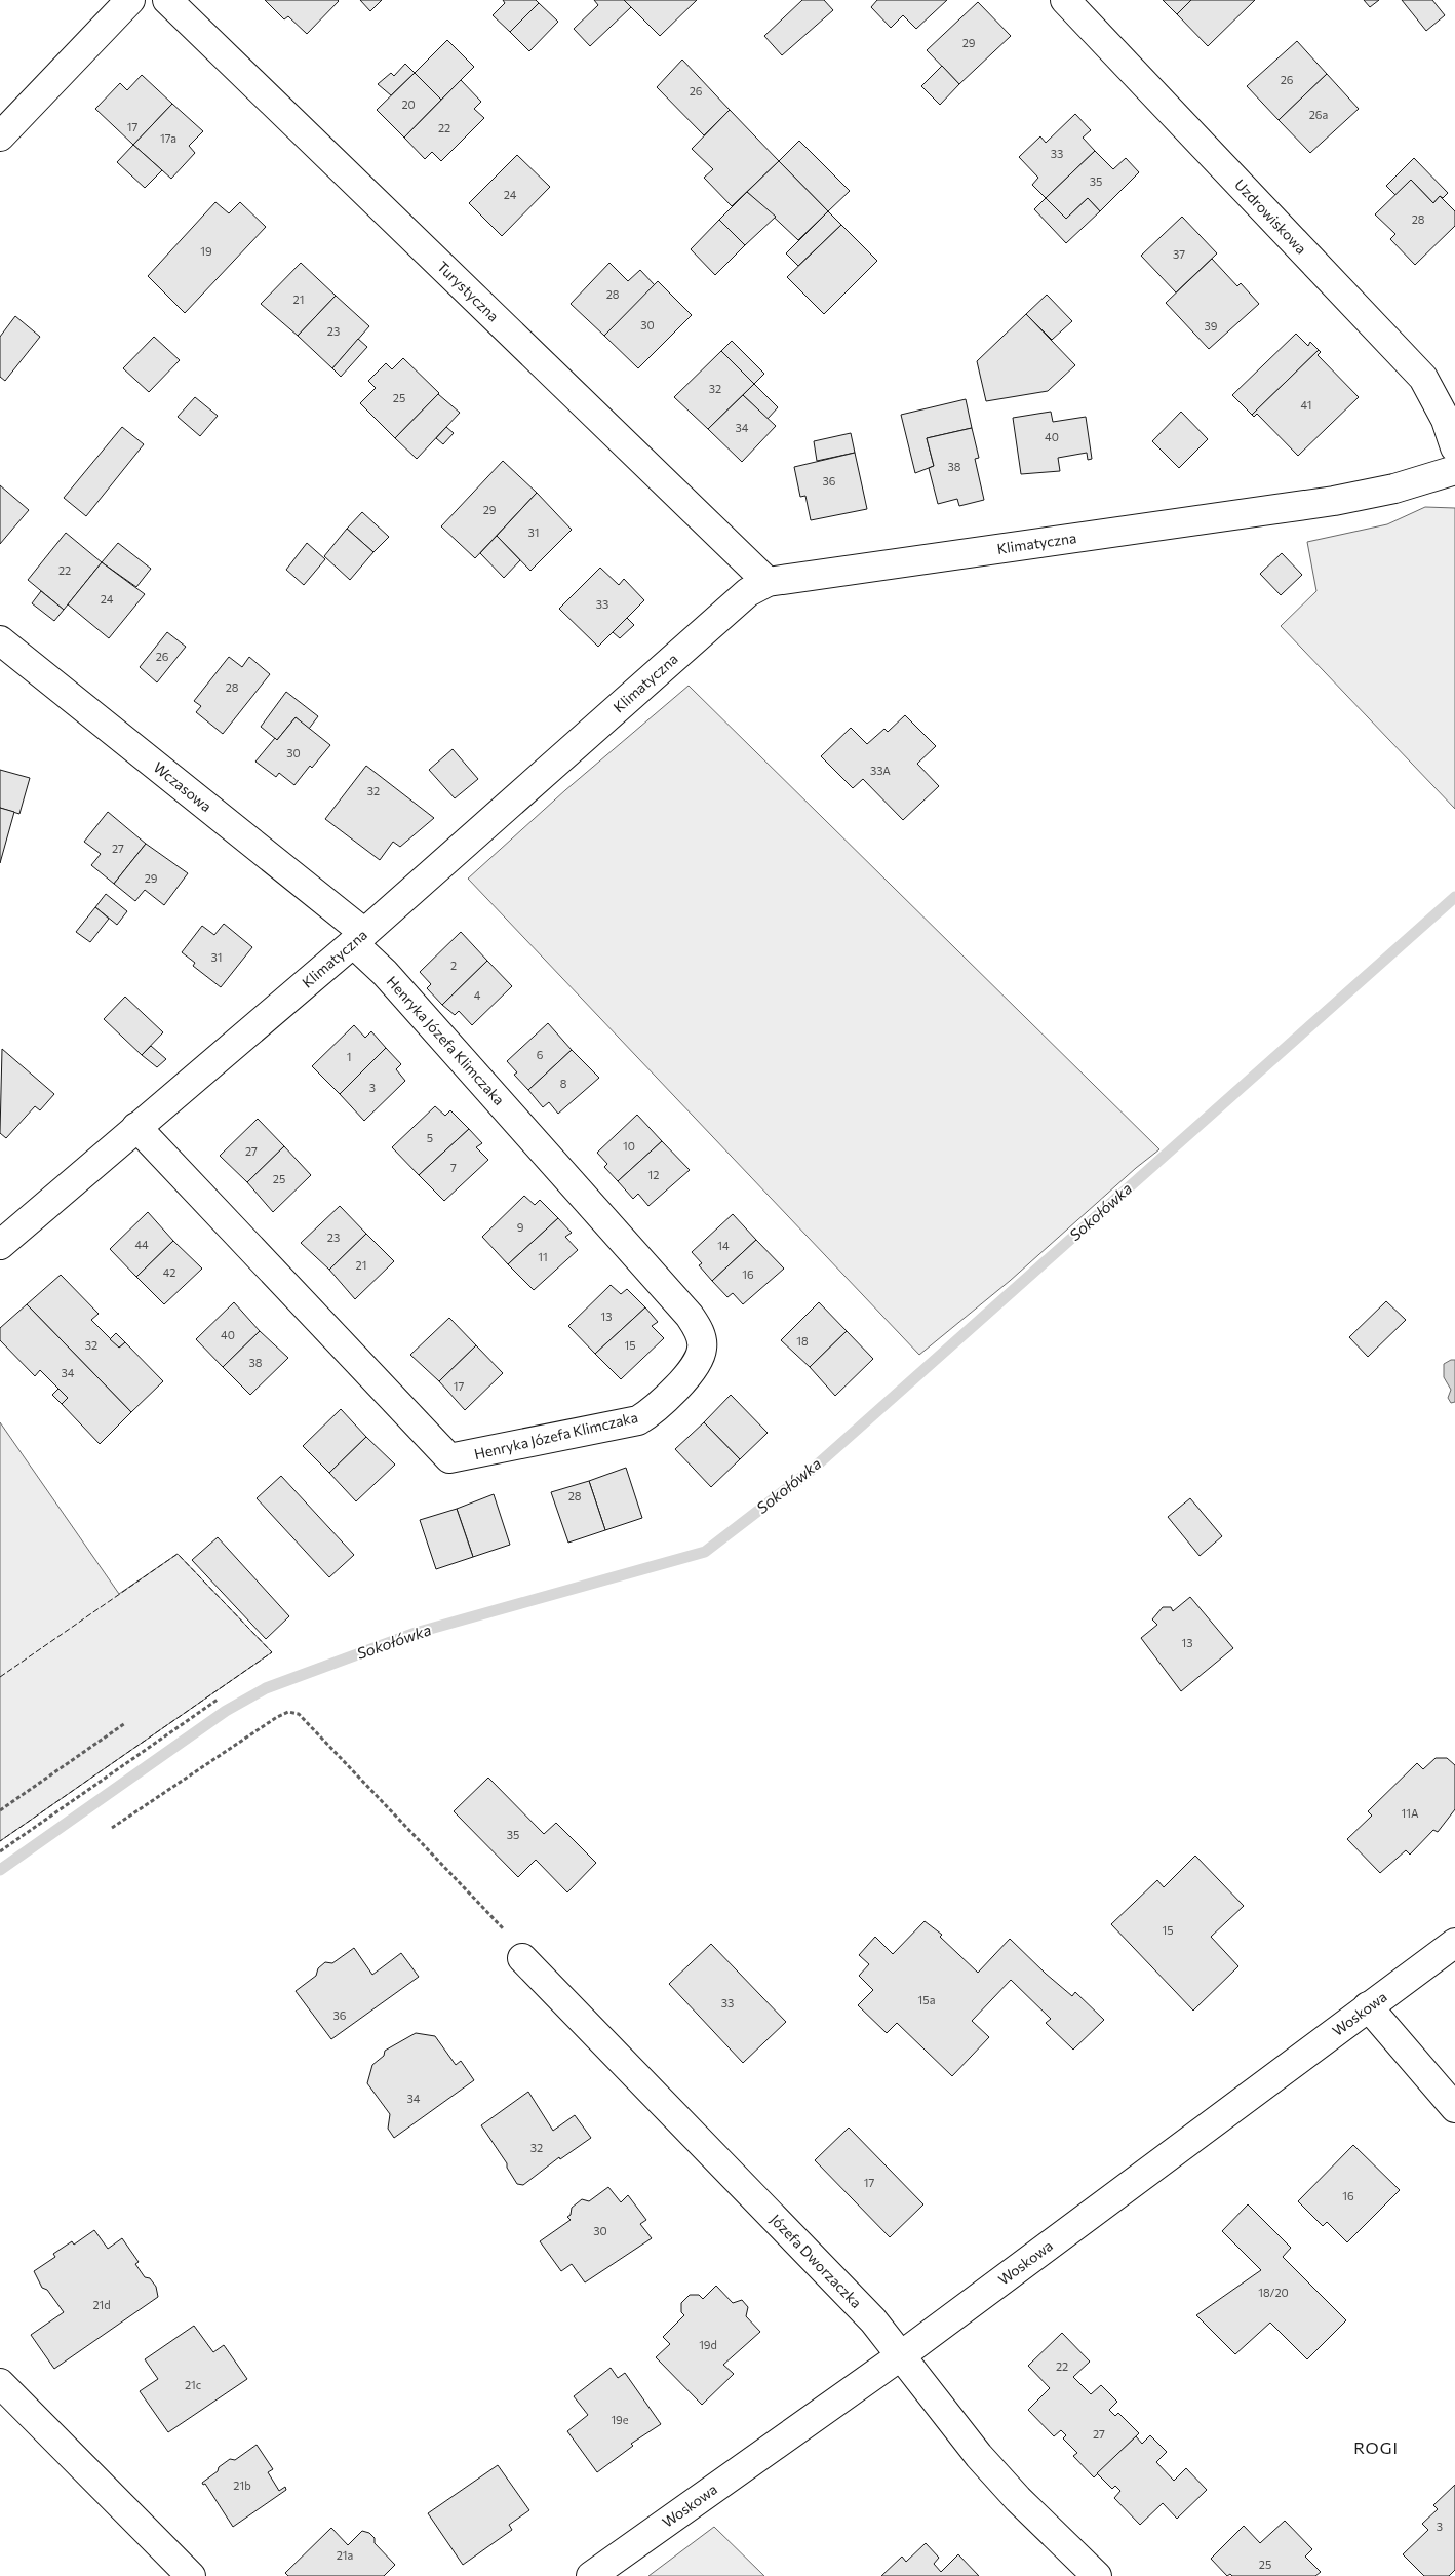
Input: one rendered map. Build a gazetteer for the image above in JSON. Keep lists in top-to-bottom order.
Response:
{
  "streets": {
    "street": [
      "Uzdrowiskowa",
      "Turystyczna",
      "Klimatyczna",
      "Wczasowa",
      "Henryka Józefa Klimczaka",
      "Woskowa",
      "Józefa Dworzaczka"
    ]
  },
  "crossings": [
    ["Turystyczna", "Klimatyczna"],
    ["Klimatyczna", "Wczasowa"],
    ["Klimatyczna", "Henryka Józefa Klimczaka"],
    ["Wczasowa", "Henryka Józefa Klimczaka"],
    ["Woskowa", "Józefa Dworzaczka"]
  ],
  "districts": ["ROGI"],
  "water": ["Sokołówka"],
  "house_numbers": [
    "29",
    "26",
    "26",
    "20",
    "26a",
    "17",
    "22",
    "17a",
    "33",
    "35",
    "24",
    "28",
    "19",
    "37",
    "28",
    "21",
    "30",
    "39",
    "23",
    "32",
    "25",
    "41",
    "34",
    "40",
    "38",
    "36",
    "29",
    "31",
    "22",
    "24",
    "33",
    "26",
    "28",
    "30",
    "33A",
    "32",
    "27",
    "29",
    "31",
    "2",
    "4",
    "6",
    "1",
    "8",
    "3",
    "5",
    "10",
    "27",
    "7",
    "12",
    "25",
    "9",
    "23",
    "44",
    "14",
    "11",
    "21",
    "42",
    "16",
    "13",
    "40",
    "18",
    "32",
    "15",
    "38",
    "34",
    "17",
    "28",
    "13",
    "11A",
    "35",
    "15",
    "15a",
    "33",
    "36",
    "34",
    "32",
    "17",
    "16",
    "30",
    "18/20",
    "21d",
    "19d",
    "22",
    "21c",
    "19e",
    "27",
    "21b",
    "3",
    "21a",
    "25"
  ]
}
